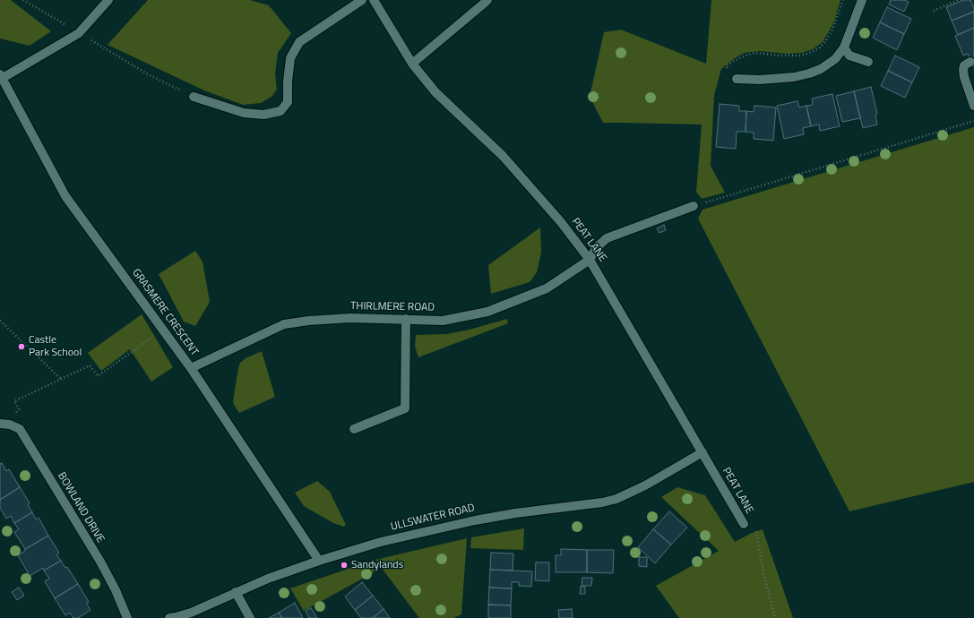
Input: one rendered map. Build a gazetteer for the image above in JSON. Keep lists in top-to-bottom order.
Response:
{
  "streets": {
    "street": [
      "PEAT LANE",
      "THIRLMERE ROAD",
      "GRASMERE CRESCENT",
      "BOWLAND DRIVE",
      "ULLSWATER ROAD"
    ]
  },
  "crossings": [
    ["PEAT LANE", "THIRLMERE ROAD"],
    ["PEAT LANE", "ULLSWATER ROAD"],
    ["THIRLMERE ROAD", "GRASMERE CRESCENT"],
    ["GRASMERE CRESCENT", "ULLSWATER ROAD"]
  ],
  "places": ["Castle Park School", "Sandylands"]
}
